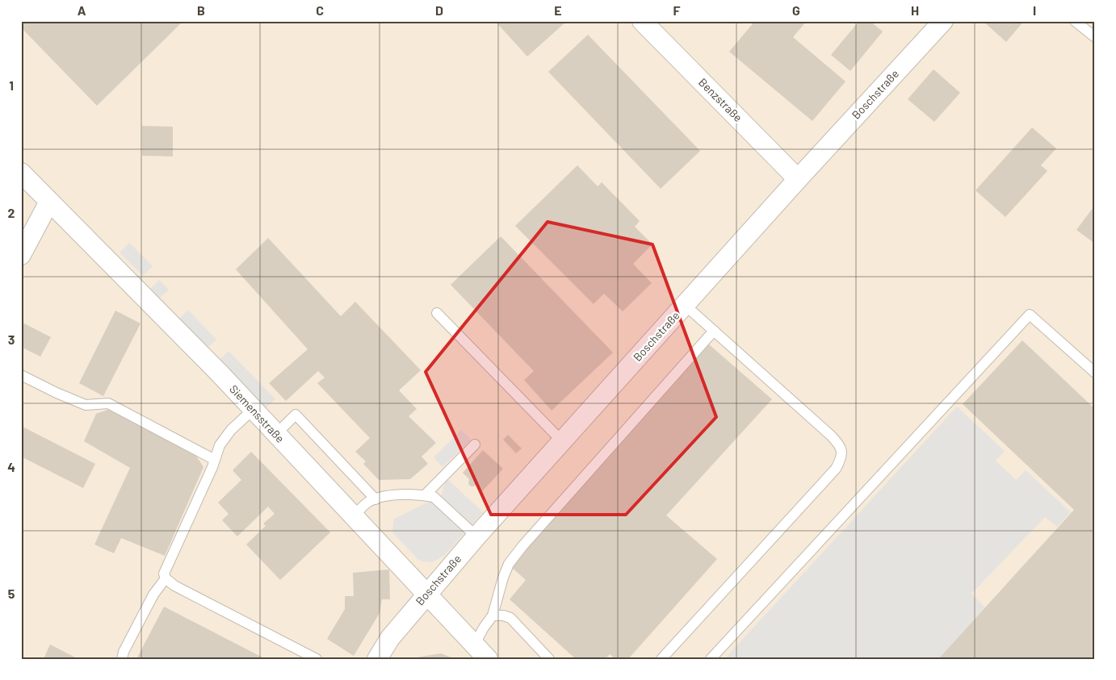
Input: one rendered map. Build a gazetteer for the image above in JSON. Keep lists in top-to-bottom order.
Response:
{
  "streets": {
    "street": ["Boschstraße", "Benzstraße", "Siemensstraße"]
  },
  "crossings": [
    ["Boschstraße", "Benzstraße"],
    ["Boschstraße", "Siemensstraße"]
  ],
  "grid": {
    "columns": [
      "A",
      "B",
      "C",
      "D",
      "E",
      "F",
      "G",
      "H",
      "I"
    ],
    "rows": [
      "1",
      "2",
      "3",
      "4",
      "5"
    ]
  }
}
